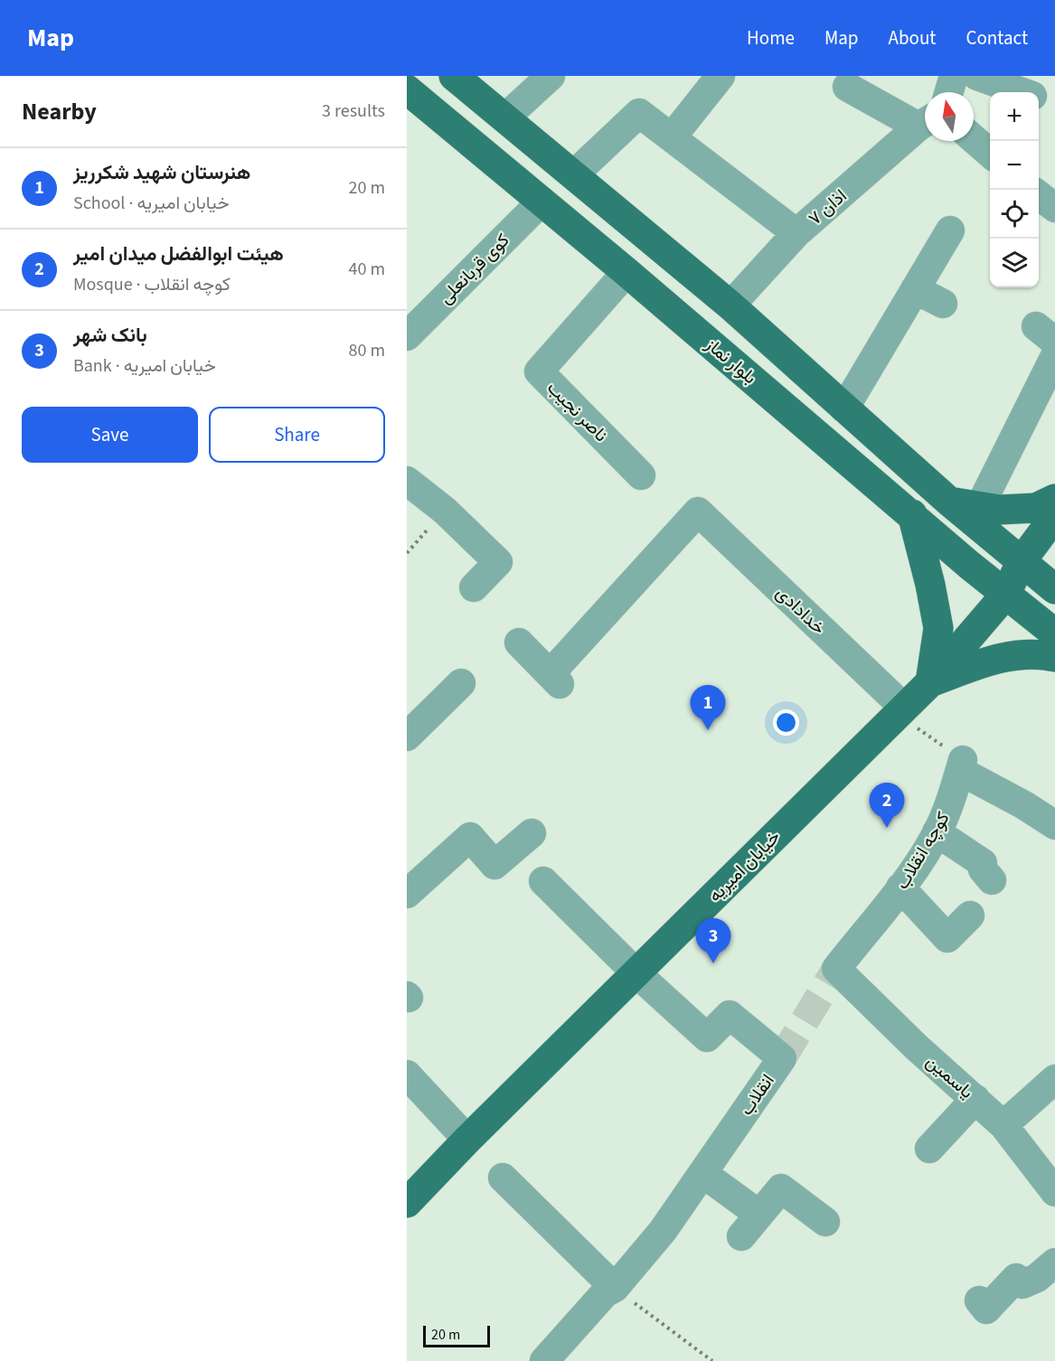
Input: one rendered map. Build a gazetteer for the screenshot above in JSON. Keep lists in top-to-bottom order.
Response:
{
  "streets": {
    "main road": ["بلوار نماز", "خیابان امیریه"],
    "street": [
      "اذان ۷",
      "کوی قربانعلی",
      "ناصر نجیب",
      "خدادادی",
      "کوچه انقلاب",
      "یاسمین",
      "انقلاب"
    ]
  },
  "crossings": [
    ["کوی قربانعلی", "بلوار نماز"],
    ["بلوار نماز", "ناصر نجیب"],
    ["بلوار نماز", "خیابان امیریه"],
    ["خدادادی", "خیابان امیریه"],
    ["کوچه انقلاب", "یاسمین"],
    ["خیابان امیریه", "انقلاب"]
  ],
  "scale_bar": "20 m",
  "north": "top",
  "page": {
    "header": "Map",
    "nav": [
      "Home",
      "Map",
      "About",
      "Contact"
    ],
    "heading": ["Nearby", "3 results"],
    "map_buttons": ["+", "−"],
    "list": [
      {
        "mark": "1",
        "name": "هنرستان شهید شکرریز",
        "note": "School · خیابان امیریه",
        "value": "20 m"
      },
      {
        "mark": "2",
        "name": "هیئت ابوالفضل میدان امیر",
        "note": "Mosque · کوچه انقلاب",
        "value": "40 m"
      },
      {
        "mark": "3",
        "name": "بانک شهر",
        "note": "Bank · خیابان امیریه",
        "value": "80 m"
      }
    ],
    "buttons": ["Save", "Share"],
    "pins": ["1", "2", "3"],
    "scale": "20 m"
  }
}
